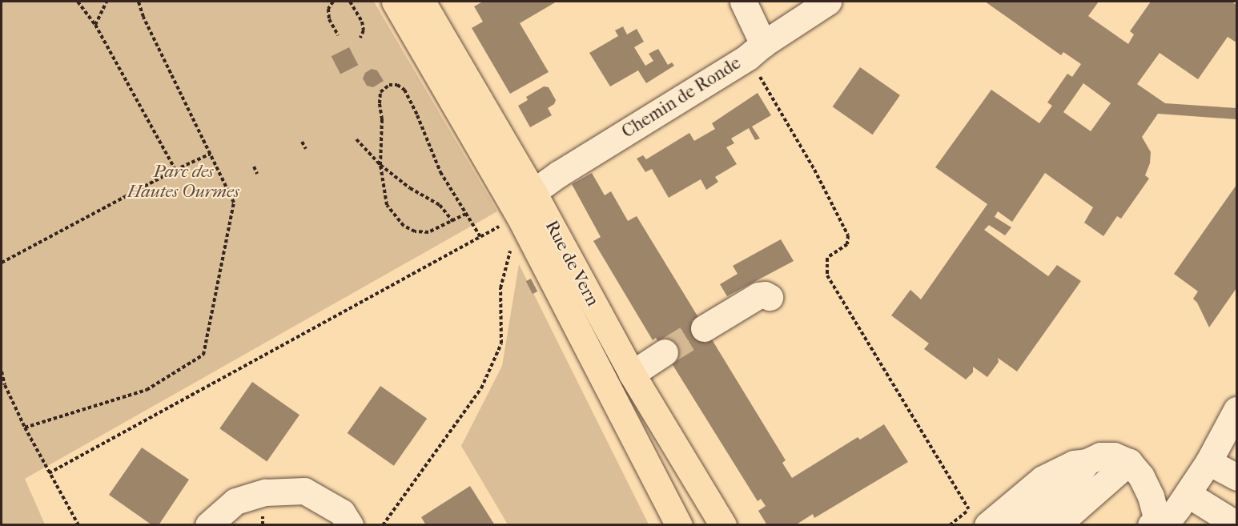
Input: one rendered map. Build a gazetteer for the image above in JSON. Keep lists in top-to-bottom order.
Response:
{
  "streets": {
    "main road": ["Rue de Vern"],
    "street": ["Chemin de Ronde"]
  },
  "crossings": [
    ["Chemin de Ronde", "Rue de Vern"]
  ],
  "parks": ["Parc des Hautes Ourmes"]
}
